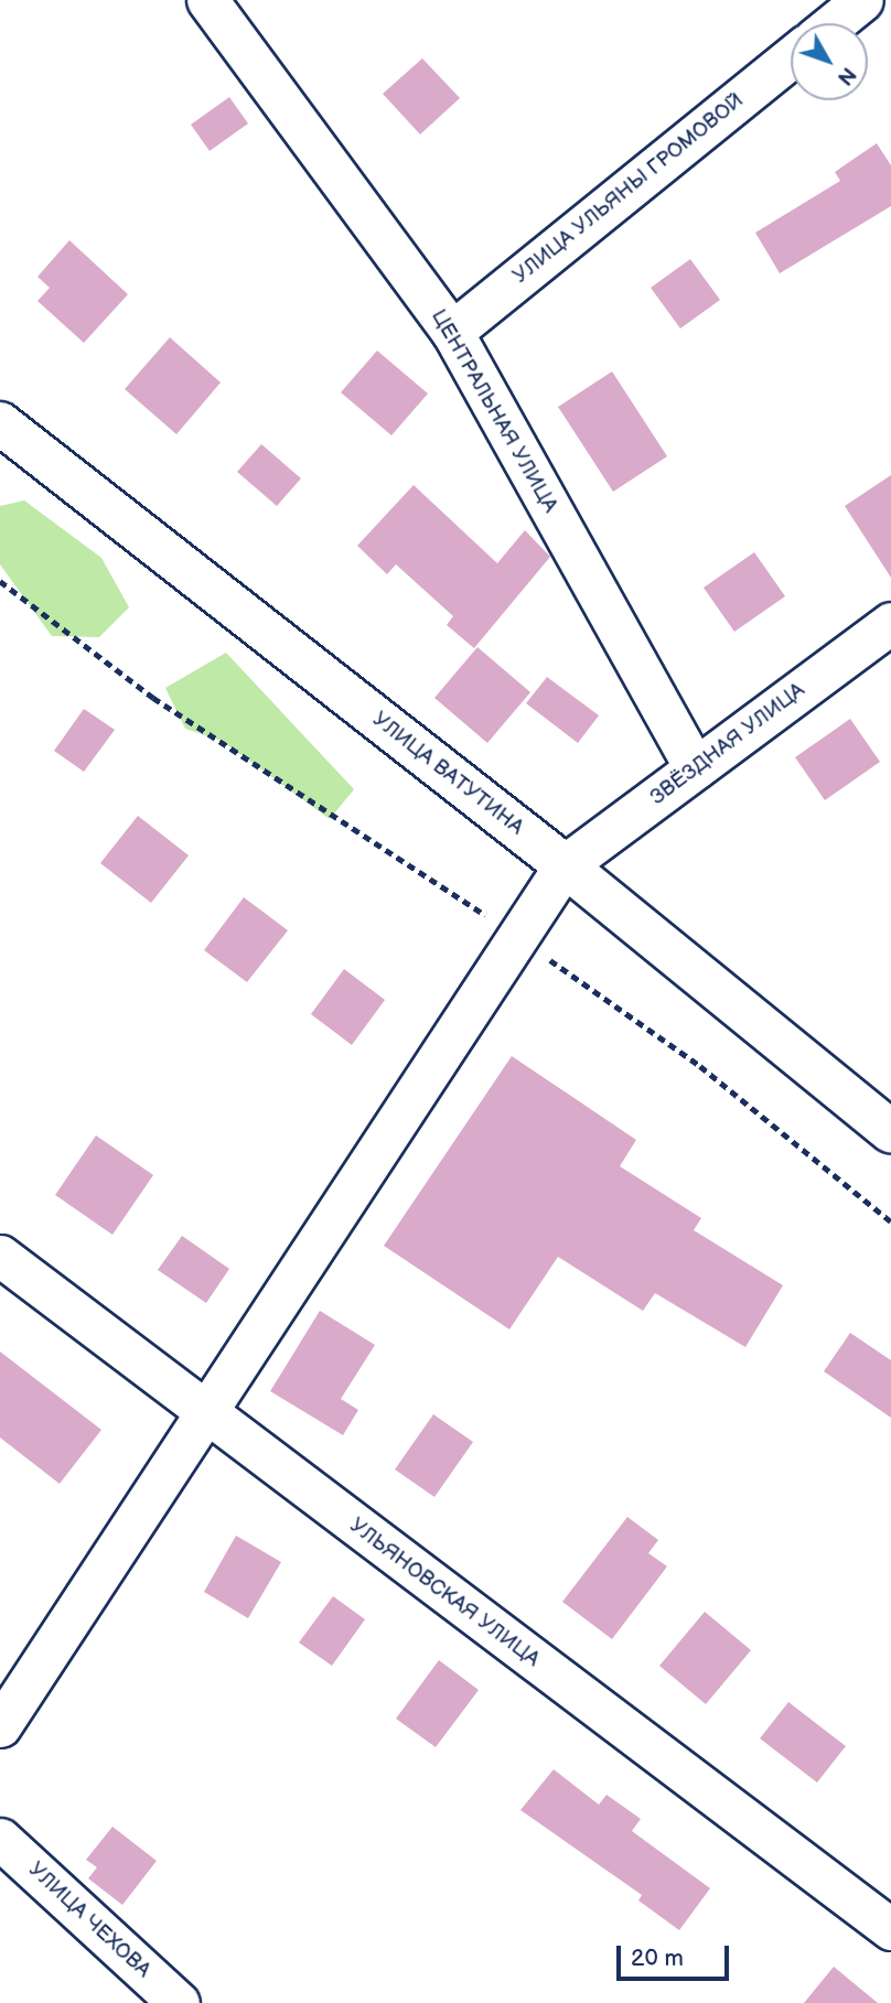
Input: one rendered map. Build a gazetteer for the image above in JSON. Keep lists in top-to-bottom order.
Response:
{
  "streets": {
    "main road": ["УЛИЦА ВАТУТИНА"],
    "street": [
      "УЛИЦА УЛЬЯНЫ ГРОМОВОЙ",
      "ЦЕНТРАЛЬНАЯ УЛИЦА",
      "ЗВЁЗДНАЯ УЛИЦА",
      "УЛЬЯНОВСКАЯ УЛИЦА",
      "УЛИЦА ЧЕХОВА"
    ]
  },
  "crossings": [
    ["УЛИЦА УЛЬЯНЫ ГРОМОВОЙ", "ЦЕНТРАЛЬНАЯ УЛИЦА"],
    ["ЦЕНТРАЛЬНАЯ УЛИЦА", "ЗВЁЗДНАЯ УЛИЦА"],
    ["ЗВЁЗДНАЯ УЛИЦА", "УЛИЦА ВАТУТИНА"]
  ],
  "scale_bar": "20 m",
  "north": "bottom right"
}
